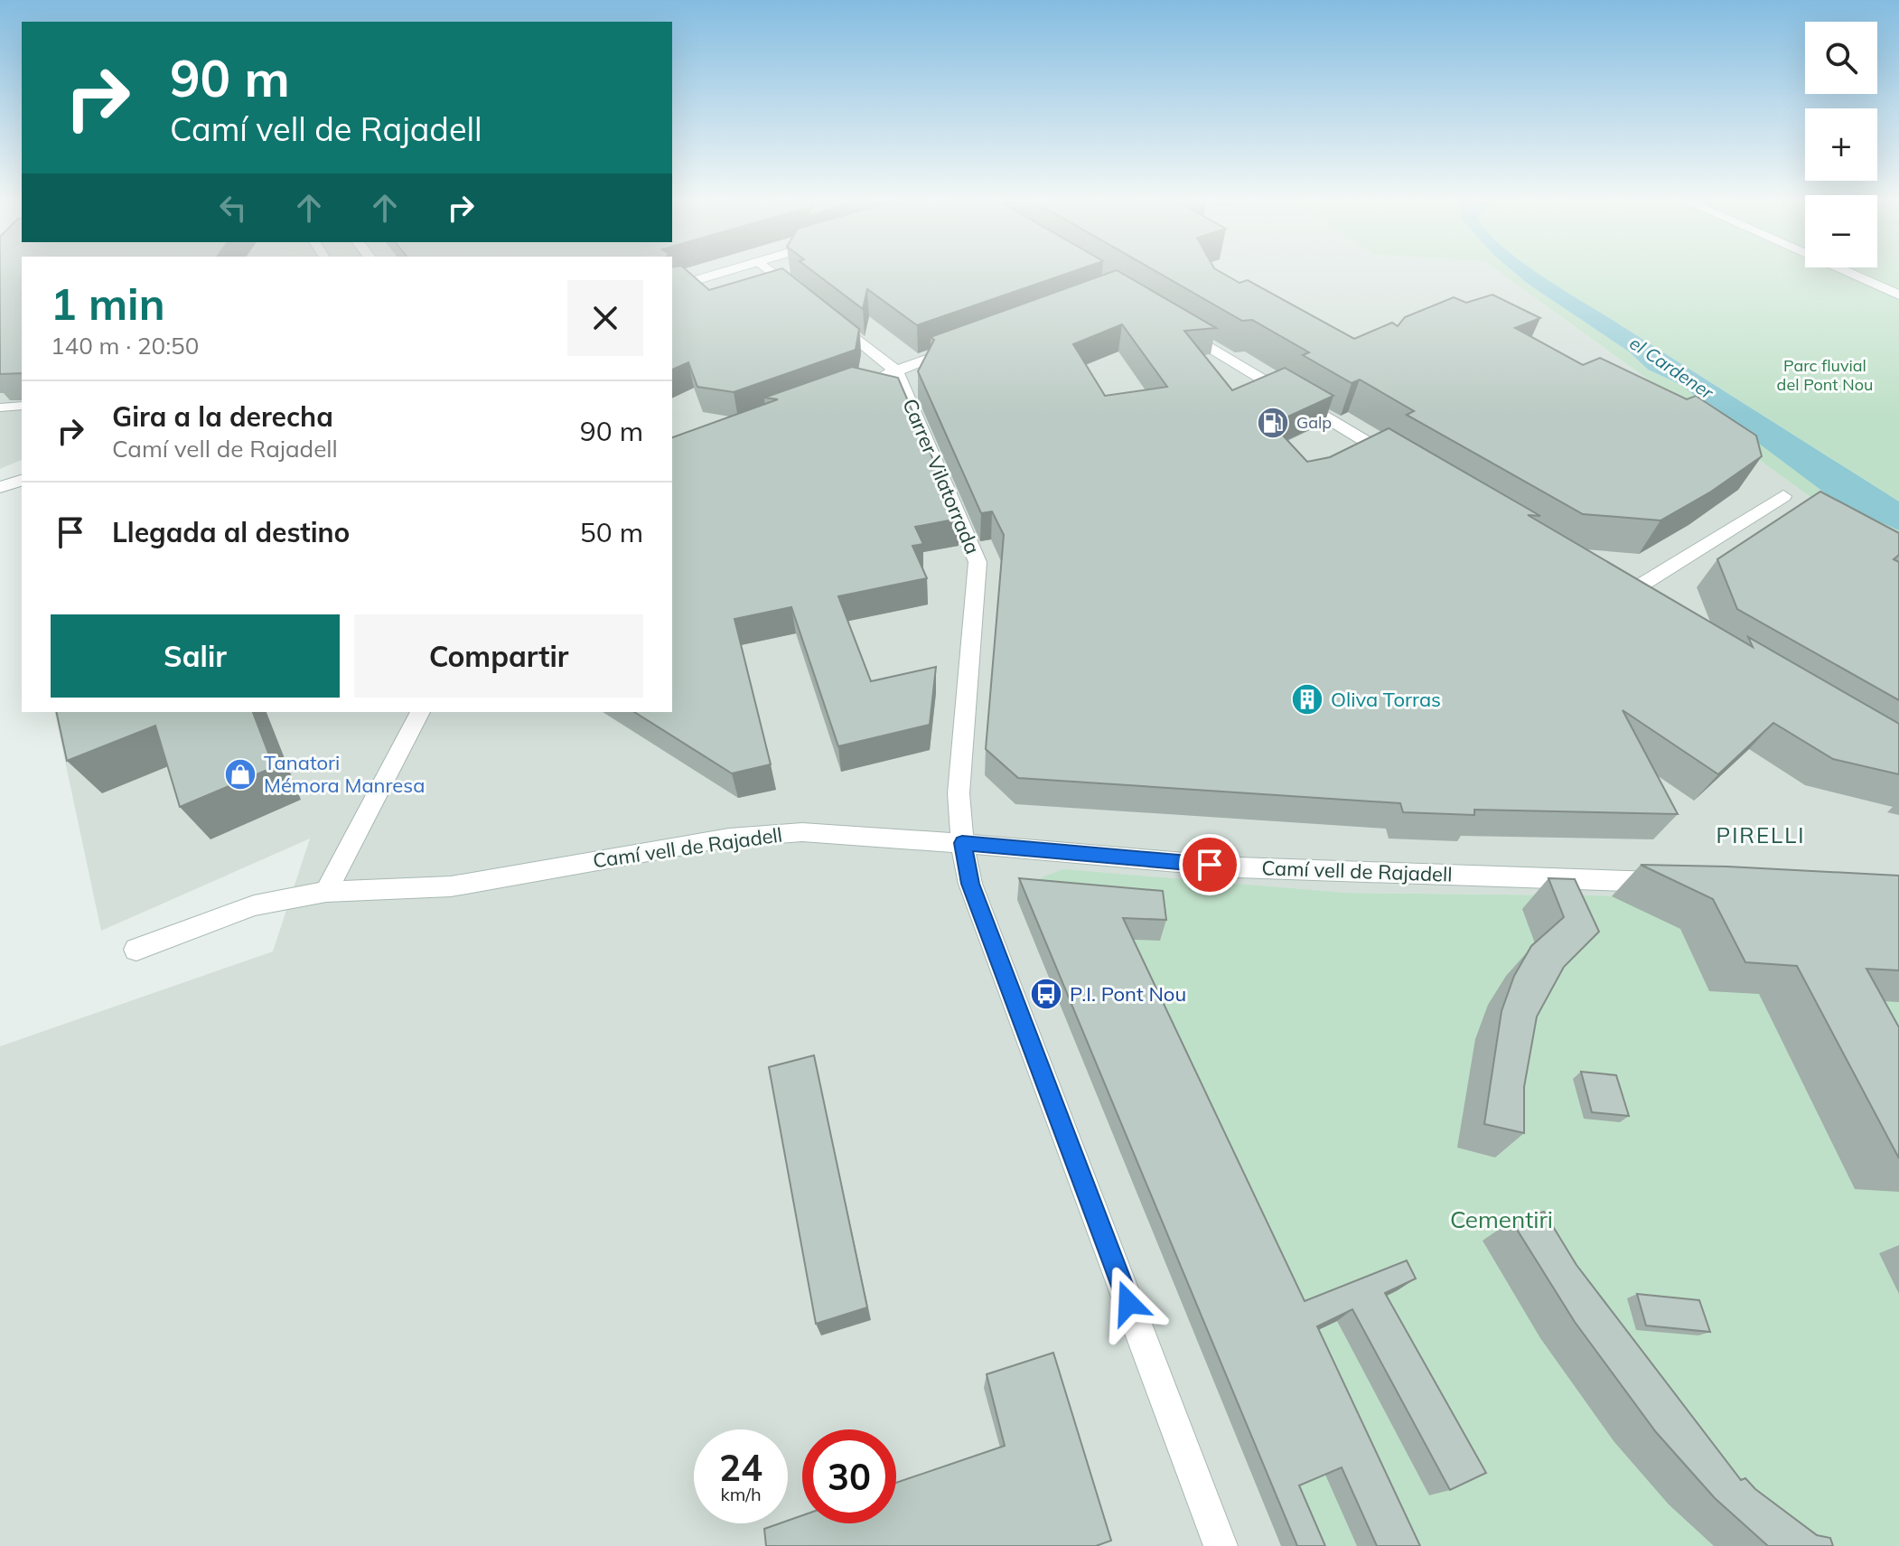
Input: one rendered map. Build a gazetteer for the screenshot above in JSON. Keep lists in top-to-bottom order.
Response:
{
  "streets": {
    "street": ["Carrer Vilatorrada", "Camí vell de Rajadell"]
  },
  "crossings": [
    ["Carrer Vilatorrada", "Camí vell de Rajadell"]
  ],
  "districts": ["PIRELLI"],
  "water": ["el Cardener"],
  "parks": ["Parc fluvial del Pont Nou", "Cementiri"],
  "places": {
    "fuel station": ["Galp"],
    "building": ["Oliva Torras"],
    "shop": ["Tanatori Mémora Manresa"],
    "bus stop": ["P.I. Pont Nou"]
  },
  "page": {
    "map_buttons": ["+", "−"],
    "turn": ["90 m", "Camí vell de Rajadell"],
    "heading": ["1 min", "140 m · 20:50"],
    "list": [
      {
        "name": "Gira a la derecha",
        "note": "Camí vell de Rajadell",
        "value": "90 m"
      },
      {
        "name": "Llegada al destino",
        "value": "50 m"
      }
    ],
    "buttons": ["Salir", "Compartir"],
    "speed": "24 km/h",
    "limit": "30"
  }
}
